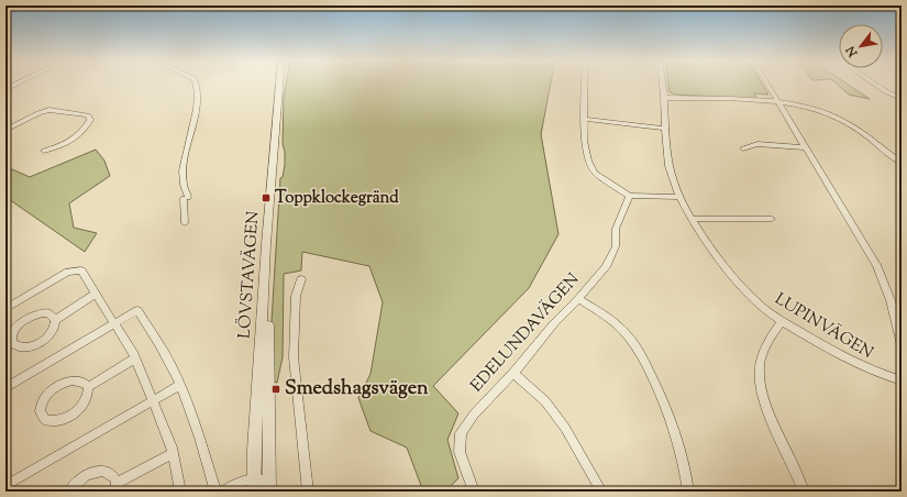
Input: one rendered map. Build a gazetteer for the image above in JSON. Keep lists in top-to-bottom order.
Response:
{
  "streets": {
    "street": ["LÖVSTAVÄGEN", "LUPINVÄGEN", "EDELUNDAVÄGEN"]
  },
  "places": {
    "transit": ["Toppklockegränd", "Smedshagsvägen"]
  },
  "north": "bottom left"
}
